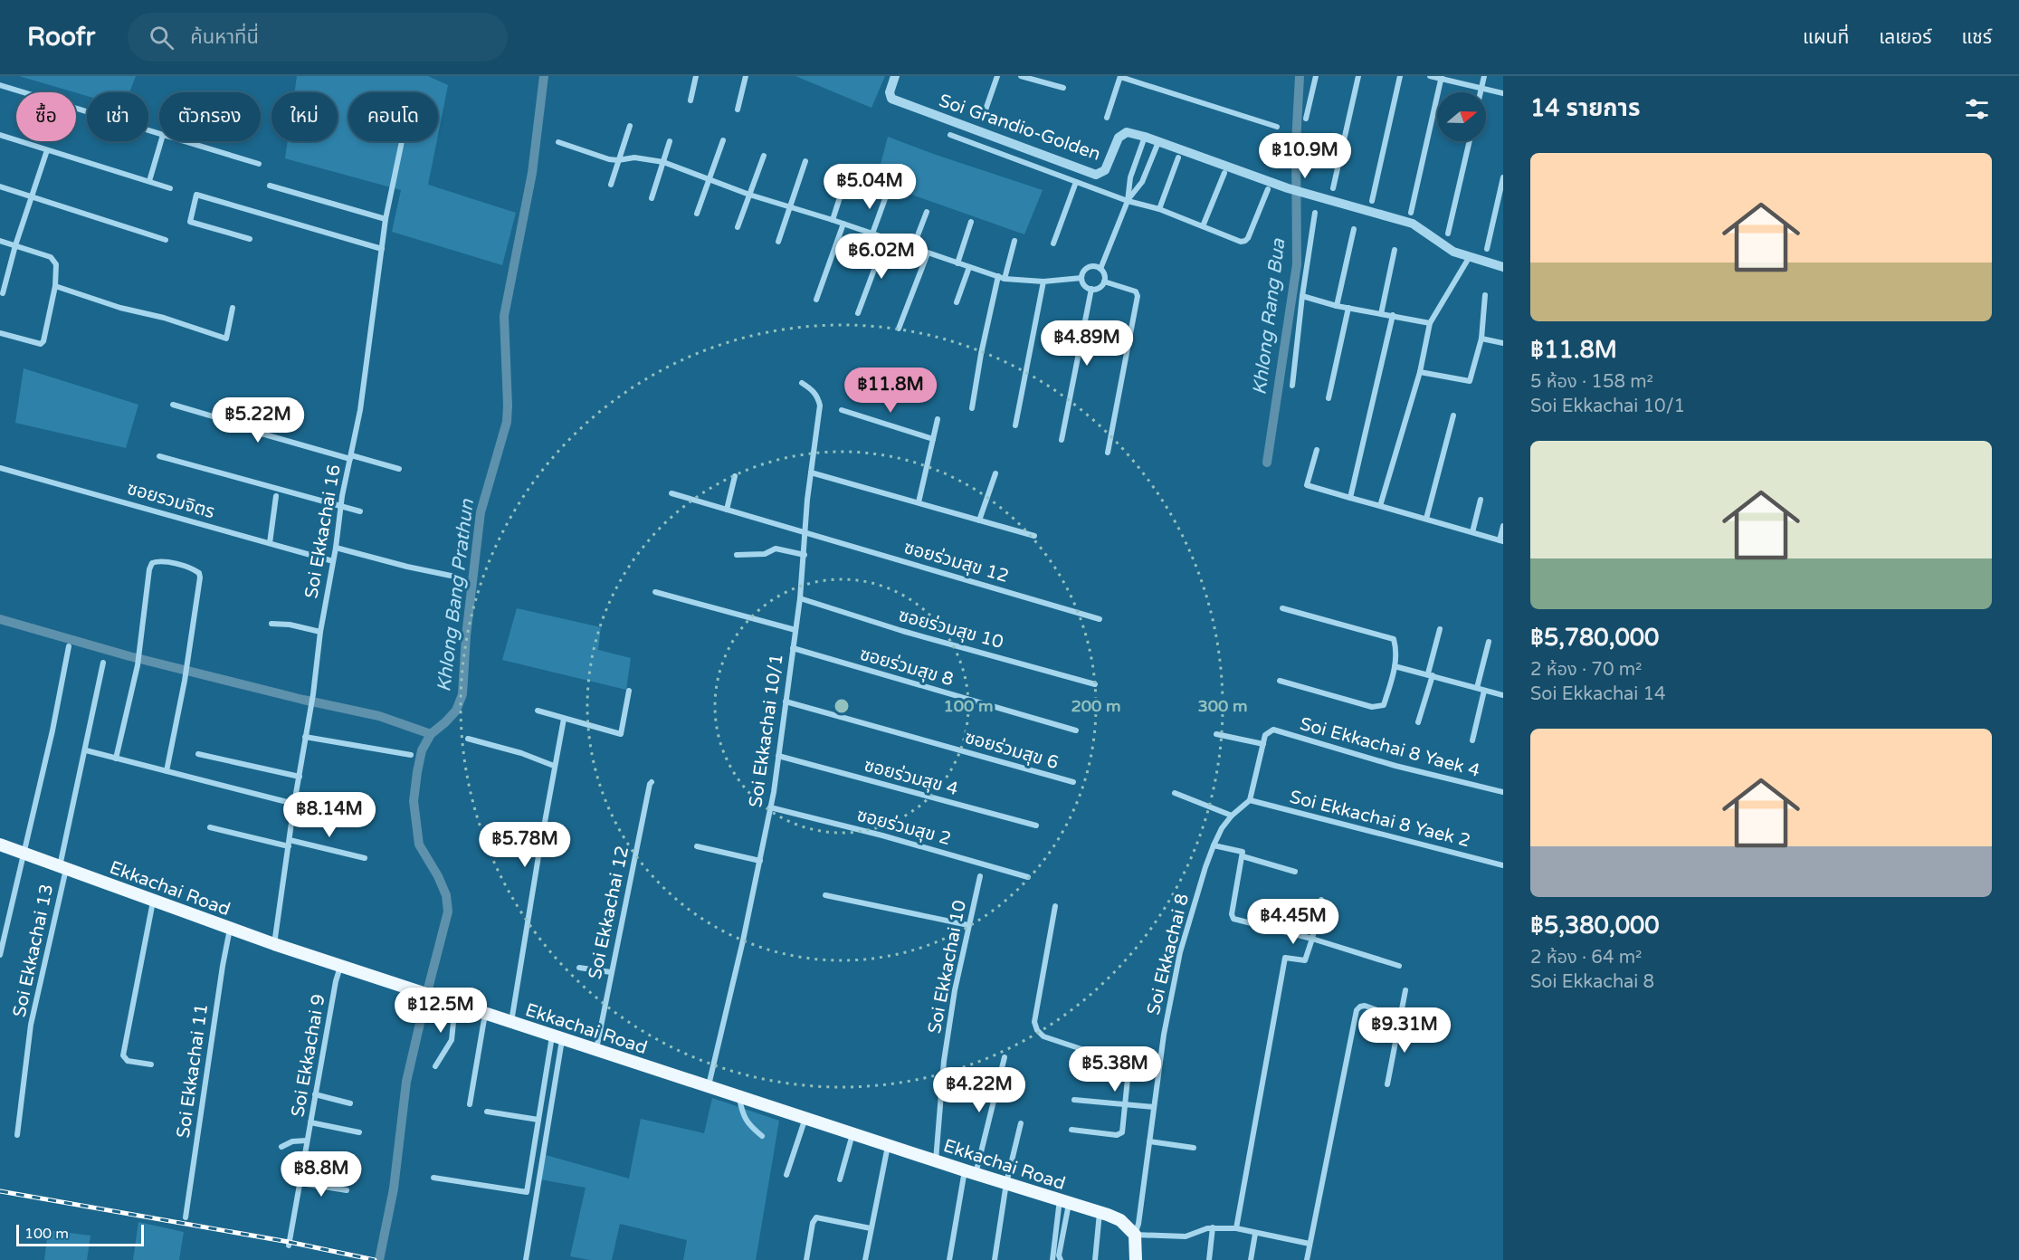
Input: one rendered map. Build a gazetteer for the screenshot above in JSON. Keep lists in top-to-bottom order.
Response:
{
  "streets": {
    "main road": ["Ekkachai Road"],
    "street": [
      "Soi Grandio-Golden",
      "ซอยรวมจิตร",
      "Soi Ekkachai 16",
      "ซอยร่วมสุข 12",
      "ซอยร่วมสุข 10",
      "ซอยร่วมสุข 8",
      "Soi Ekkachai 10/1",
      "Soi Ekkachai 8 Yaek 4",
      "ซอยร่วมสุข 6",
      "ซอยร่วมสุข 4",
      "Soi Ekkachai 8 Yaek 2",
      "ซอยร่วมสุข 2",
      "Soi Ekkachai 12",
      "Soi Ekkachai 13",
      "Soi Ekkachai 8",
      "Soi Ekkachai 10",
      "Soi Ekkachai 9",
      "Soi Ekkachai 11"
    ]
  },
  "crossings": [
    ["ซอยรวมจิตร", "Soi Ekkachai 16"],
    ["Soi Ekkachai 16", "Ekkachai Road"],
    ["ซอยร่วมสุข 12", "Soi Ekkachai 10/1"],
    ["ซอยร่วมสุข 10", "Soi Ekkachai 10/1"],
    ["ซอยร่วมสุข 8", "Soi Ekkachai 10/1"],
    ["Soi Ekkachai 10/1", "ซอยร่วมสุข 6"],
    ["Soi Ekkachai 10/1", "ซอยร่วมสุข 4"],
    ["Soi Ekkachai 10/1", "ซอยร่วมสุข 2"],
    ["Soi Ekkachai 10/1", "Ekkachai Road"],
    ["Soi Ekkachai 8 Yaek 2", "Soi Ekkachai 8"],
    ["Ekkachai Road", "Soi Ekkachai 12"],
    ["Ekkachai Road", "Soi Ekkachai 13"],
    ["Ekkachai Road", "Soi Ekkachai 8"],
    ["Ekkachai Road", "Soi Ekkachai 10"],
    ["Ekkachai Road", "Soi Ekkachai 9"],
    ["Ekkachai Road", "Soi Ekkachai 11"]
  ],
  "water": ["Khlong Rang Bua", "Khlong Bang Prathun"],
  "scale_bar": "100 m",
  "north": "right",
  "page": {
    "header": "Roofr",
    "search": "ค้นหาที่นี่",
    "nav": ["แผนที่", "เลเยอร์", "แชร์"],
    "heading": "14 รายการ",
    "chip": [
      "ซื้อ",
      "เช่า",
      "ตัวกรอง",
      "ใหม่",
      "คอนโด"
    ],
    "price": [
      "฿10.9M",
      "฿5.04M",
      "฿6.02M",
      "฿4.89M",
      "฿11.8M",
      "฿5.22M",
      "฿8.14M",
      "฿5.78M",
      "฿4.45M",
      "฿12.5M",
      "฿9.31M",
      "฿5.38M",
      "฿4.22M",
      "฿8.8M"
    ],
    "list": [
      {
        "name": "฿11.8M",
        "note": "5 ห้อง · 158 m² · Soi Ekkachai 10/1"
      },
      {
        "name": "฿5,780,000",
        "note": "2 ห้อง · 70 m² · Soi Ekkachai 14"
      },
      {
        "name": "฿5,380,000",
        "note": "2 ห้อง · 64 m² · Soi Ekkachai 8"
      }
    ],
    "scale": "100 m"
  },
  "rings": ["100 m", "200 m", "300 m"]
}
